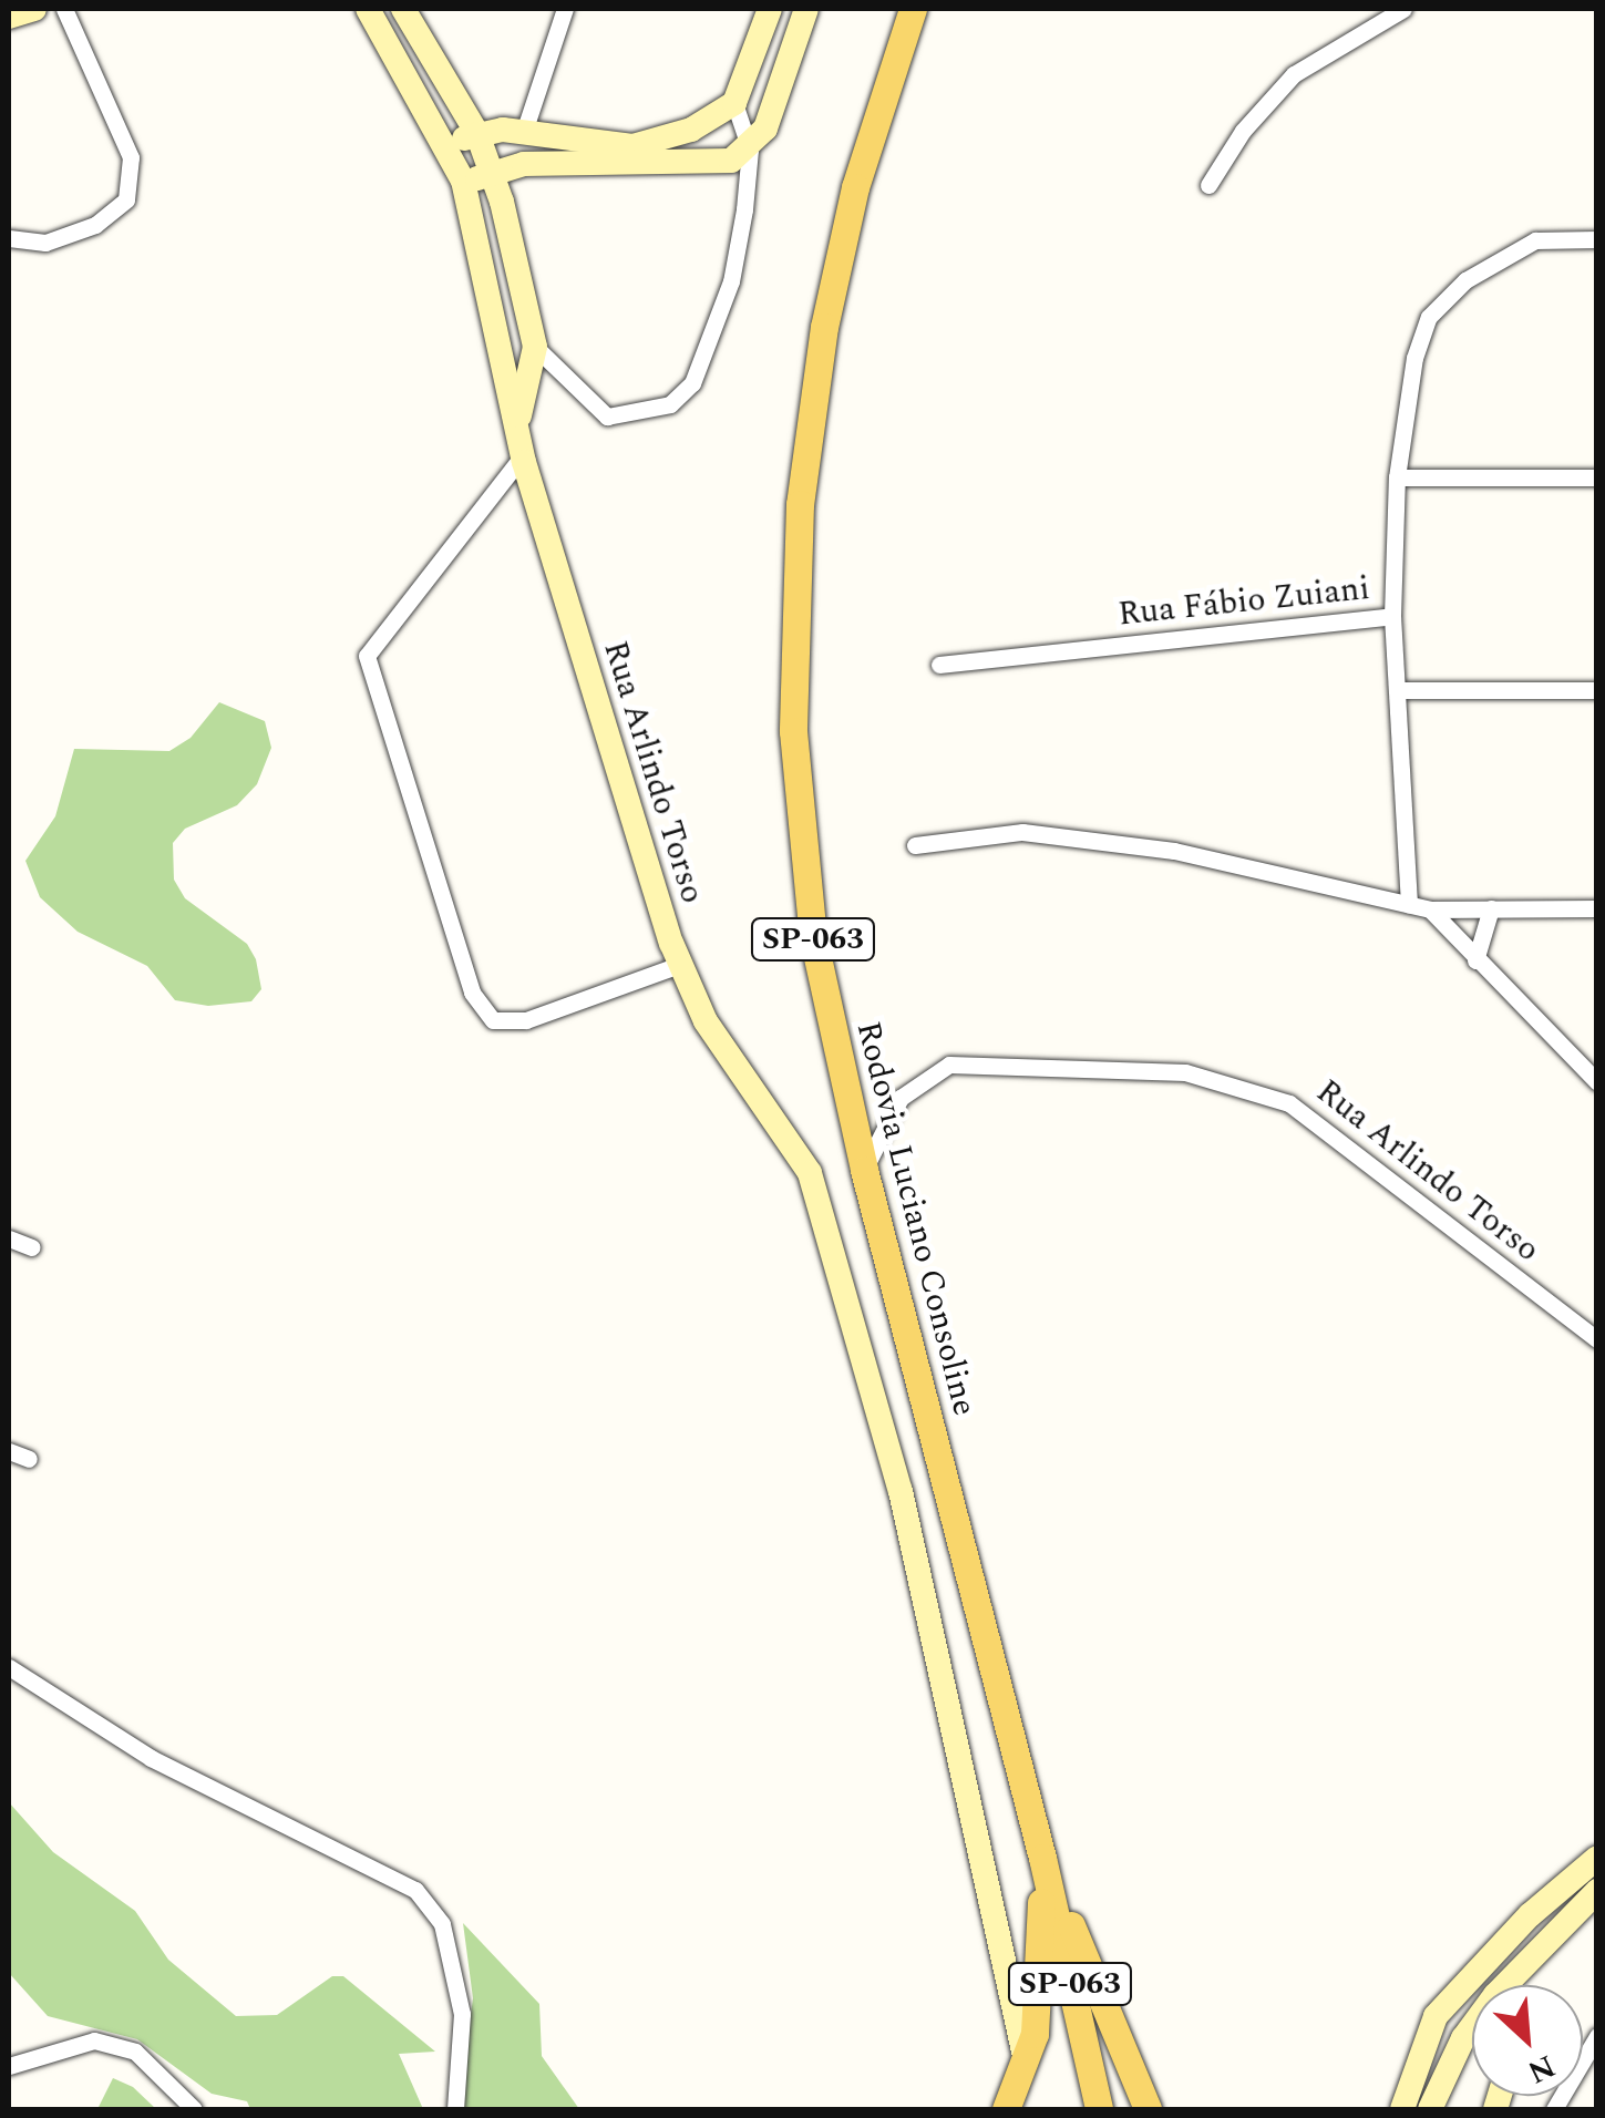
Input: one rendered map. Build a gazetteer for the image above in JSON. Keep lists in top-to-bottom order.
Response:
{
  "streets": {
    "main road": ["Rua Arlindo Torso", "SP-063", "Rodovia Luciano Consoline"],
    "street": ["Rua Fábio Zuiani"]
  },
  "crossings": [
    ["Rua Arlindo Torso", "Rodovia Luciano Consoline"]
  ],
  "north": "bottom right"
}
